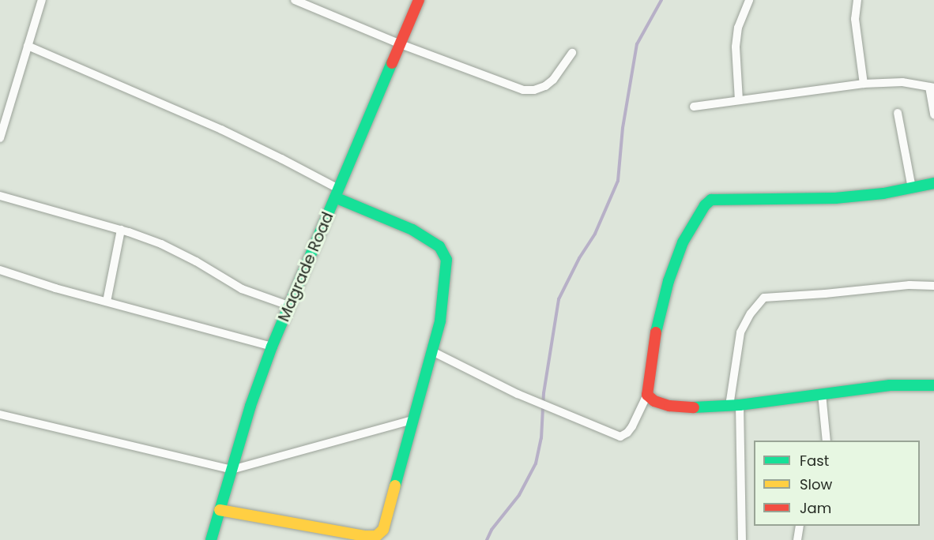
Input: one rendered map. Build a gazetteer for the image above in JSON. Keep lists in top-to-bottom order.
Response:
{
  "streets": {
    "street": ["Magrade Road"]
  },
  "legend": ["Fast", "Slow", "Jam"]
}
